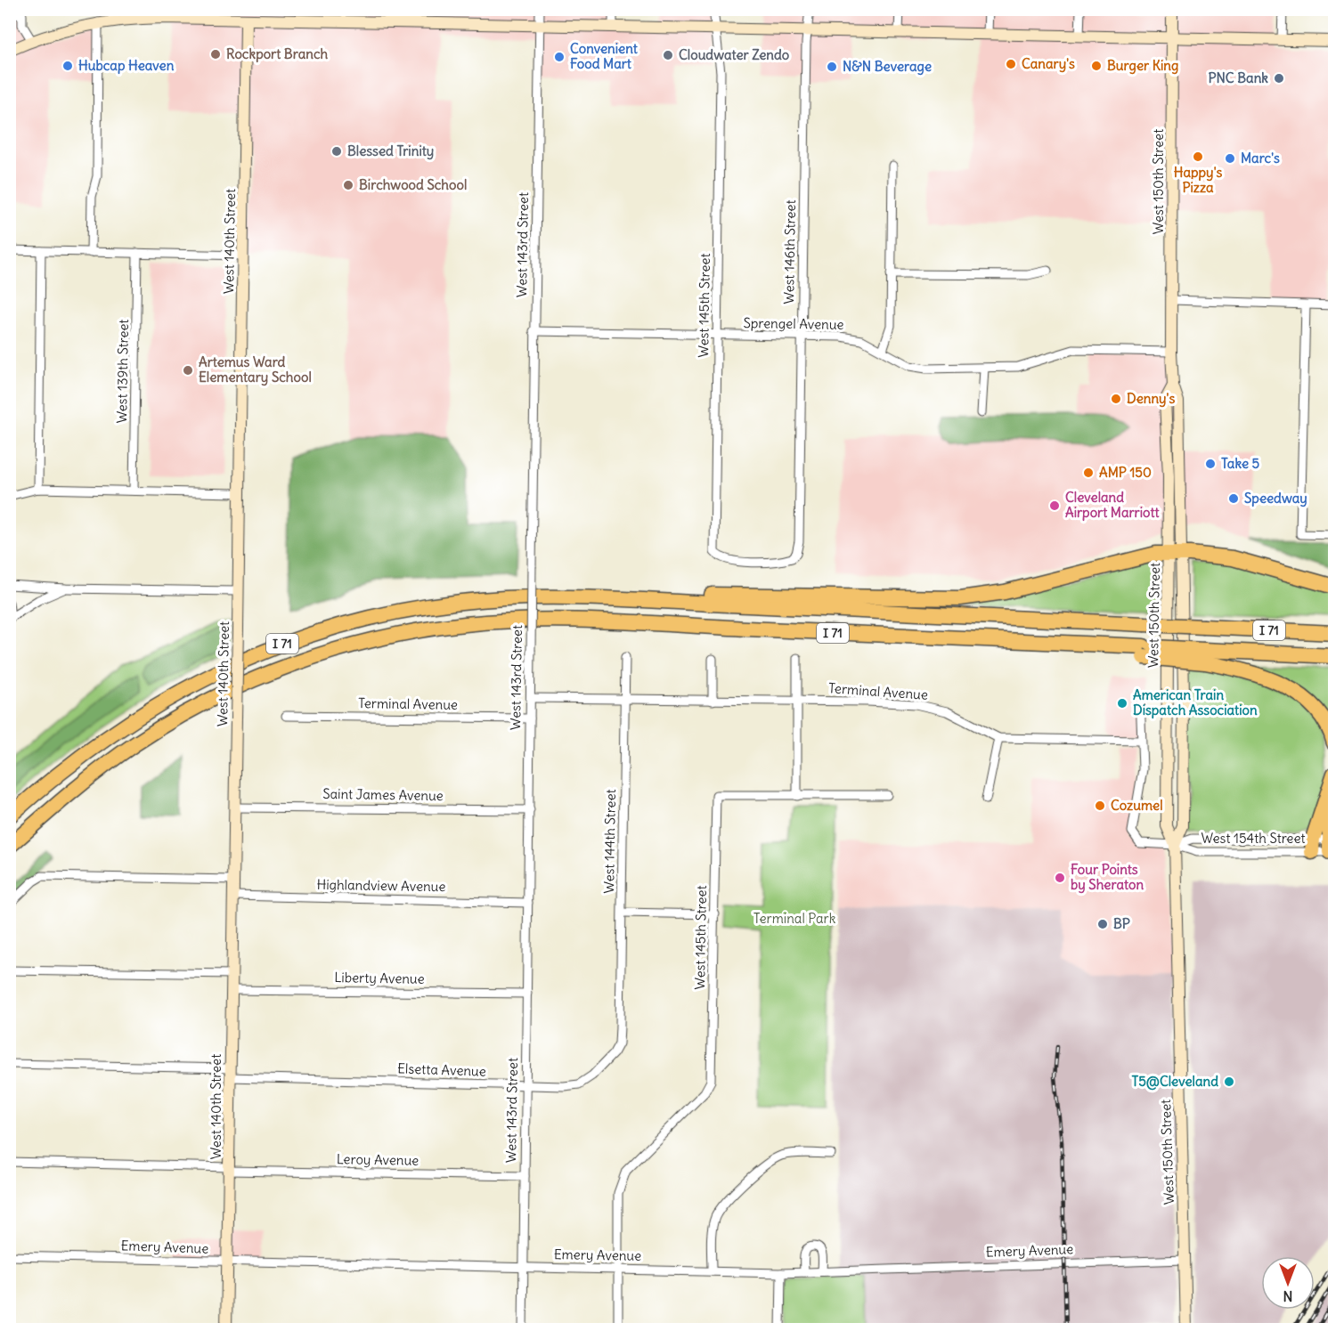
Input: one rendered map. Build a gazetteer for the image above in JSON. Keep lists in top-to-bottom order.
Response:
{
  "streets": {
    "highway": ["I 71"],
    "street": [
      "West 150th Street",
      "West 140th Street",
      "West 143rd Street",
      "West 146th Street",
      "West 145th Street",
      "Sprengel Avenue",
      "West 139th Street",
      "Terminal Avenue",
      "Saint James Avenue",
      "West 154th Street",
      "West 144th Street",
      "Highlandview Avenue",
      "Liberty Avenue",
      "Elsetta Avenue",
      "Leroy Avenue",
      "Emery Avenue"
    ]
  },
  "crossings": [
    ["West 150th Street", "Sprengel Avenue"],
    ["West 150th Street", "West 154th Street"],
    ["West 150th Street", "Emery Avenue"],
    ["West 140th Street", "Saint James Avenue"],
    ["West 140th Street", "Highlandview Avenue"],
    ["West 140th Street", "Liberty Avenue"],
    ["West 140th Street", "Elsetta Avenue"],
    ["West 140th Street", "Leroy Avenue"],
    ["West 140th Street", "Emery Avenue"],
    ["West 143rd Street", "Sprengel Avenue"],
    ["West 143rd Street", "Terminal Avenue"],
    ["West 143rd Street", "Saint James Avenue"],
    ["West 143rd Street", "Highlandview Avenue"],
    ["West 143rd Street", "Liberty Avenue"],
    ["West 143rd Street", "Elsetta Avenue"],
    ["West 143rd Street", "Leroy Avenue"],
    ["West 143rd Street", "Emery Avenue"],
    ["West 146th Street", "West 145th Street"],
    ["West 146th Street", "Sprengel Avenue"],
    ["West 145th Street", "Sprengel Avenue"],
    ["West 145th Street", "Emery Avenue"],
    ["Terminal Avenue", "West 144th Street"],
    ["West 144th Street", "Elsetta Avenue"]
  ],
  "parks": ["Terminal Park"],
  "places": [
    "Rockport Branch",
    "Cloudwater Zendo",
    "Convenient Food Mart",
    "Canary's",
    "Hubcap Heaven",
    "Burger King",
    "N&N Beverage",
    "PNC Bank",
    "Blessed Trinity",
    "Happy's Pizza",
    "Marc's",
    "Birchwood School",
    "Artemus Ward Elementary School",
    "Denny's",
    "Take 5",
    "AMP 150",
    "Speedway",
    "Cleveland Airport Marriott",
    "American Train Dispatch Association",
    "Cozumel",
    "Four Points by Sheraton",
    "BP",
    "T5@Cleveland"
  ],
  "north": "bottom"
}
